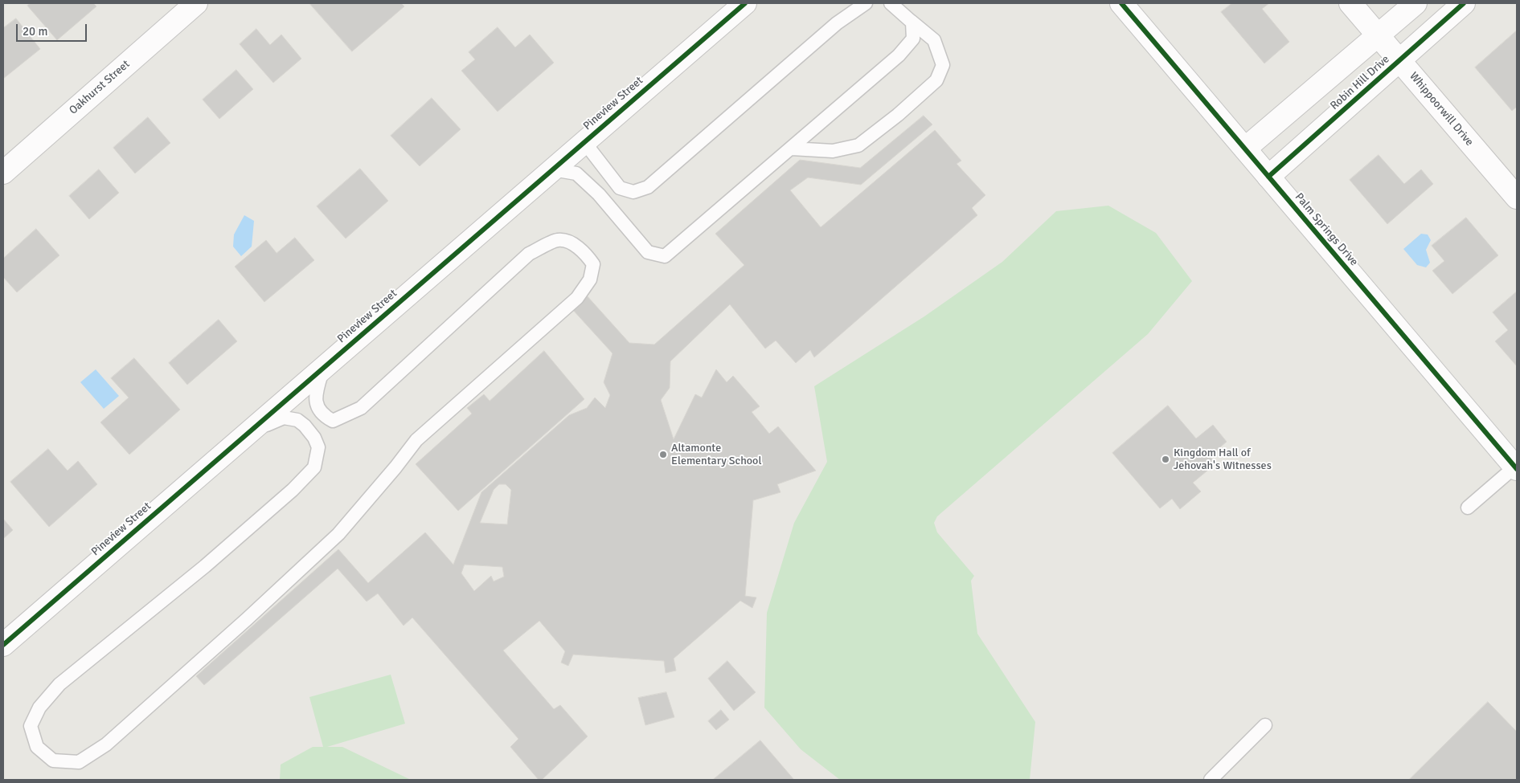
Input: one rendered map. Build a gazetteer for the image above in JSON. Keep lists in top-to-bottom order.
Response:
{
  "streets": {
    "street": [
      "Robin Hill Drive",
      "Oakhurst Street",
      "Pineview Street",
      "Whippoorwill Drive",
      "Palm Springs Drive"
    ]
  },
  "crossings": [
    ["Robin Hill Drive", "Whippoorwill Drive"],
    ["Robin Hill Drive", "Palm Springs Drive"]
  ],
  "places": ["Altamonte Elementary School", "Kingdom Hall of Jehovah's Witnesses"],
  "scale_bar": "20 m"
}
